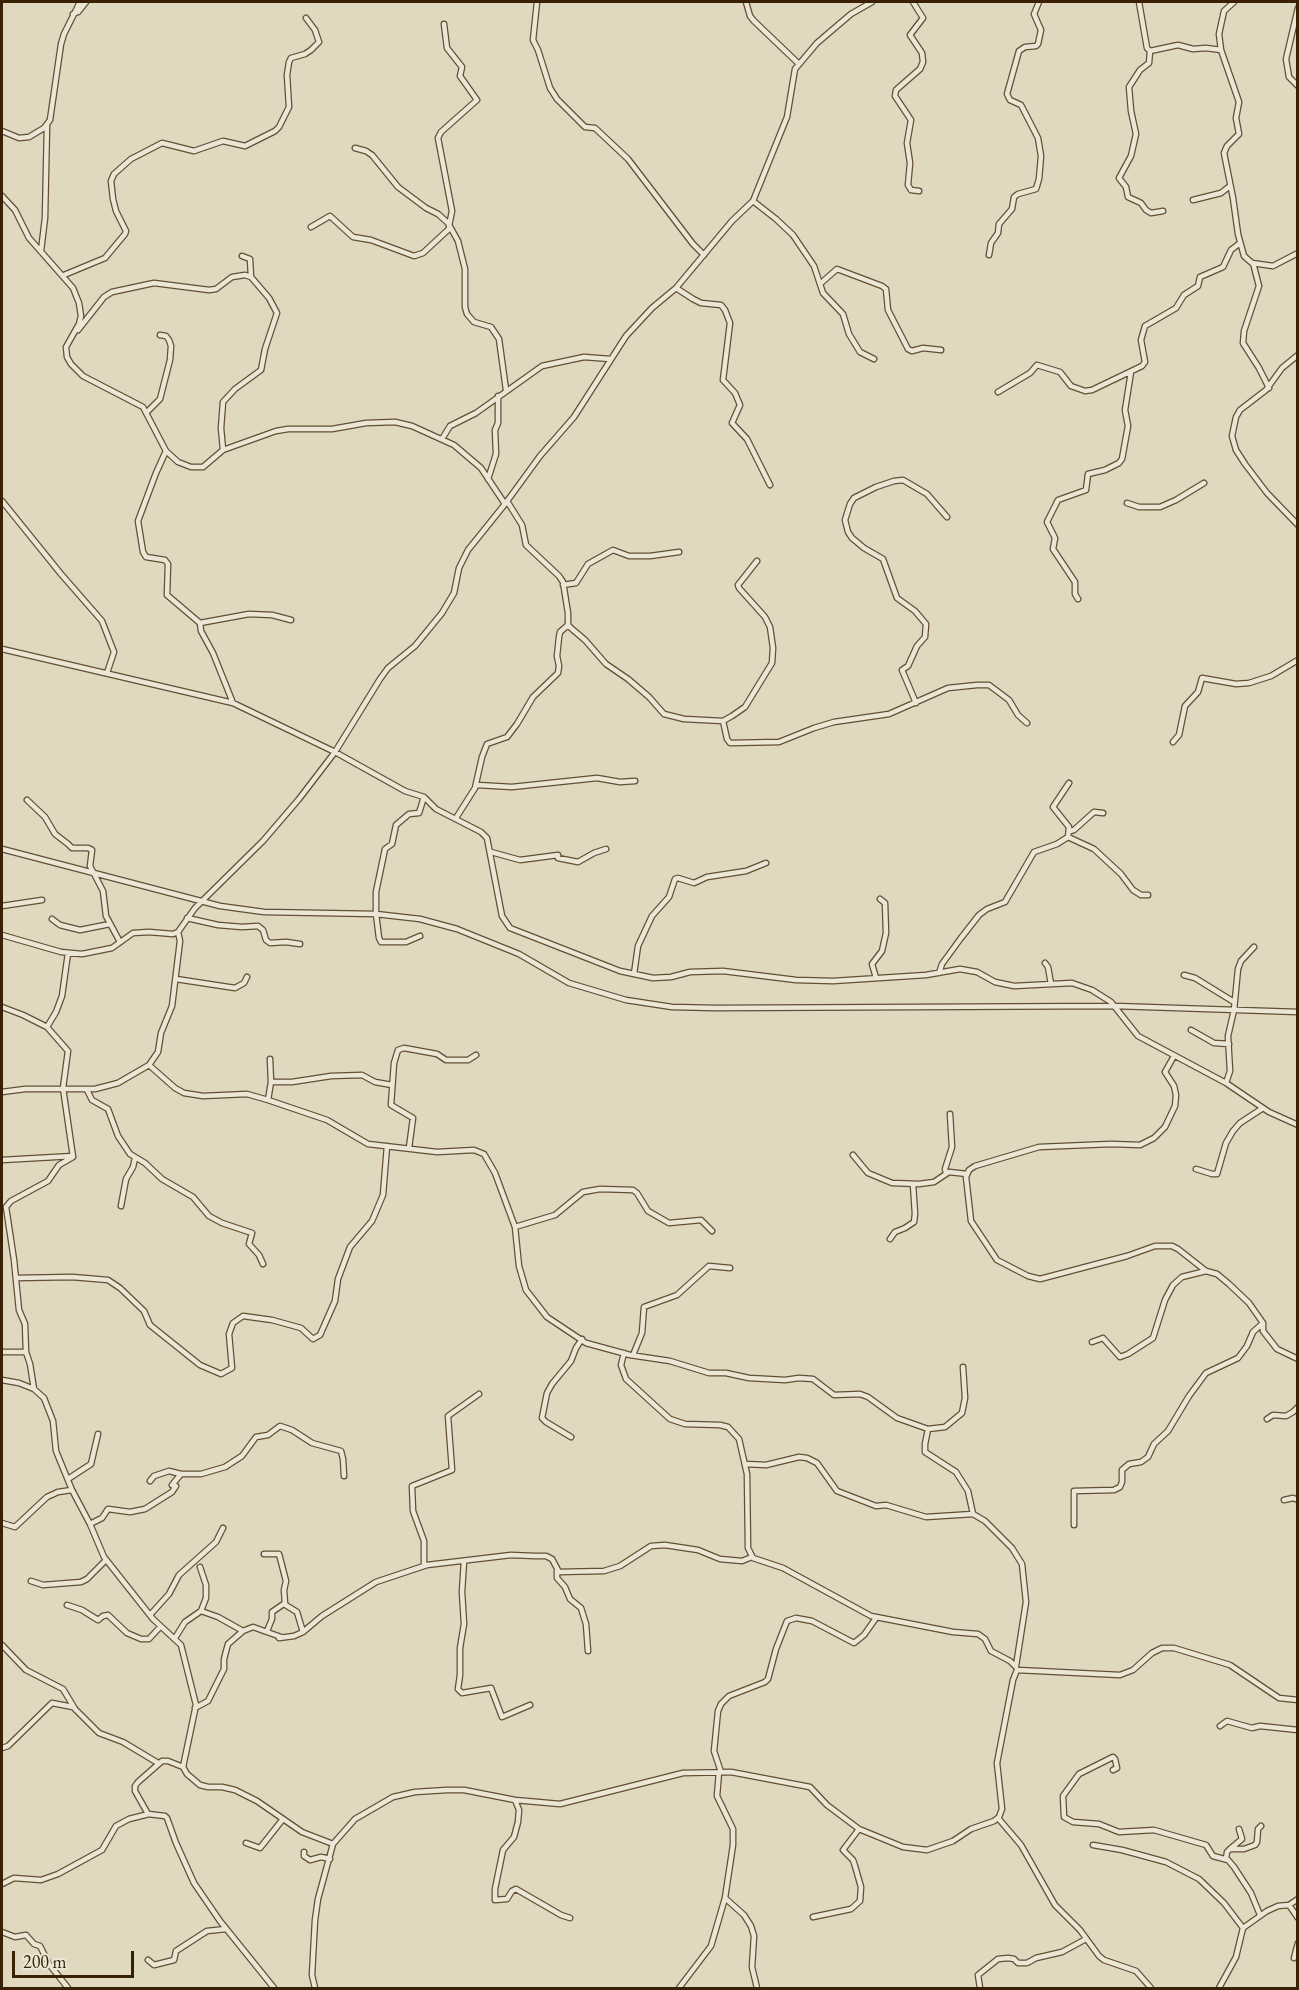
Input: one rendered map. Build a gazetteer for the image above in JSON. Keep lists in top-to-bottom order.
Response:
{
  "scale_bar": "200 m"
}
